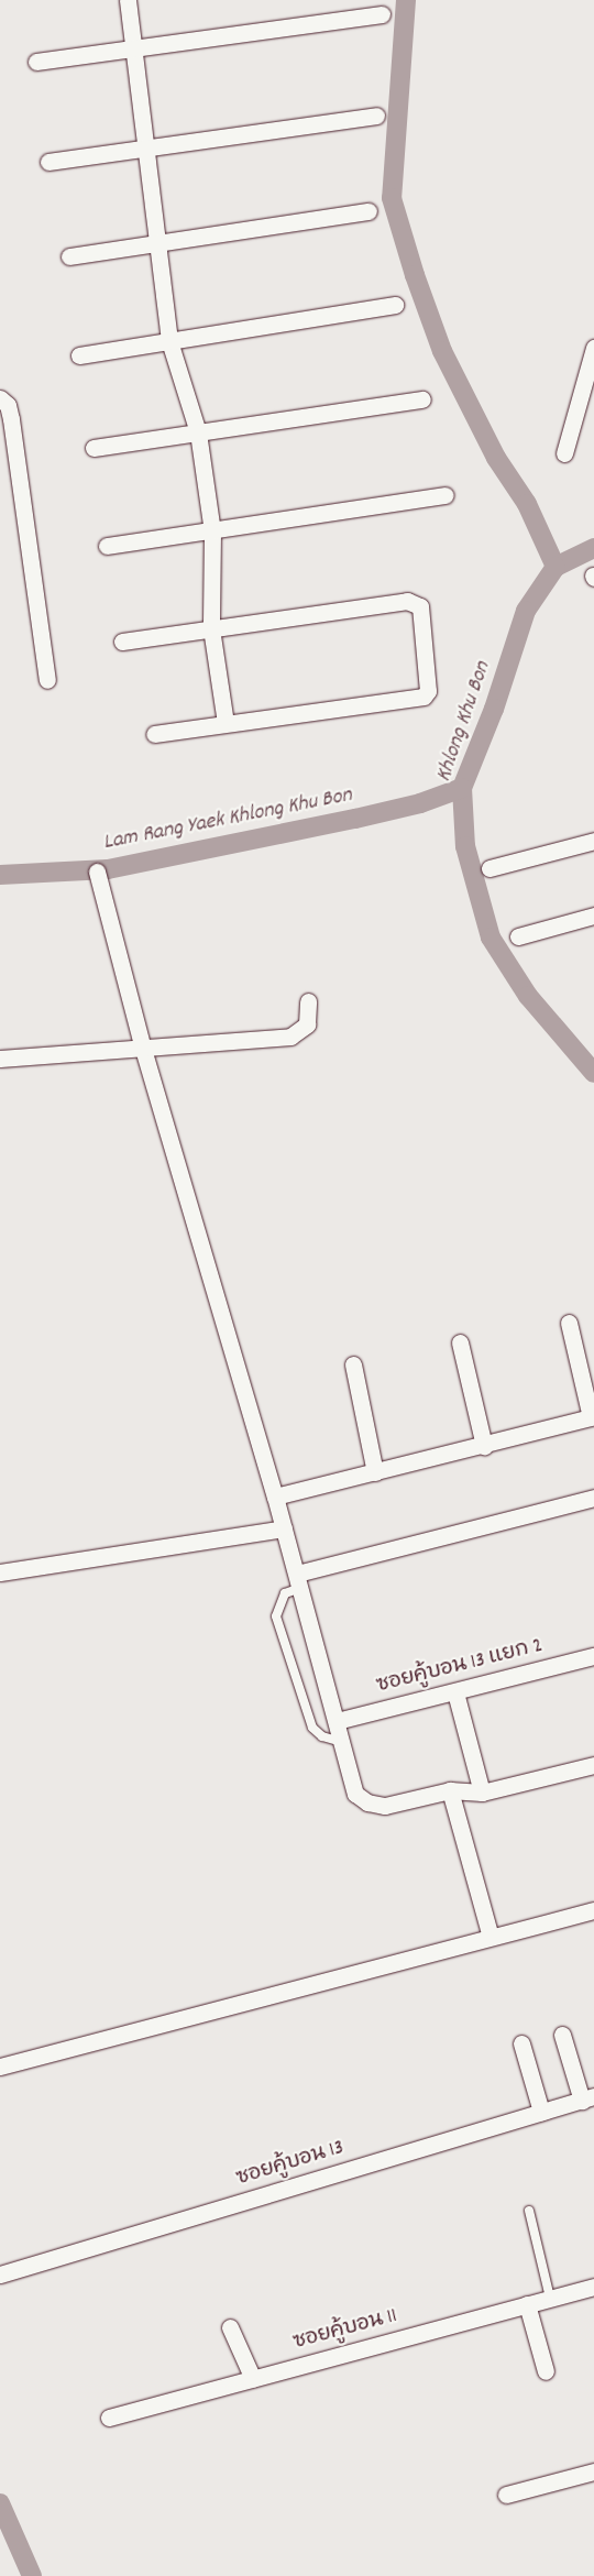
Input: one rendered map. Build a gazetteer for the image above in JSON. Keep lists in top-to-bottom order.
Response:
{
  "streets": {
    "street": ["ซอยคู้บอน 13 แยก 2", "ซอยคู้บอน 13", "ซอยคู้บอน 11"]
  },
  "water": ["Khlong Khu Bon", "Lam Rang Yaek Khlong Khu Bon"]
}
